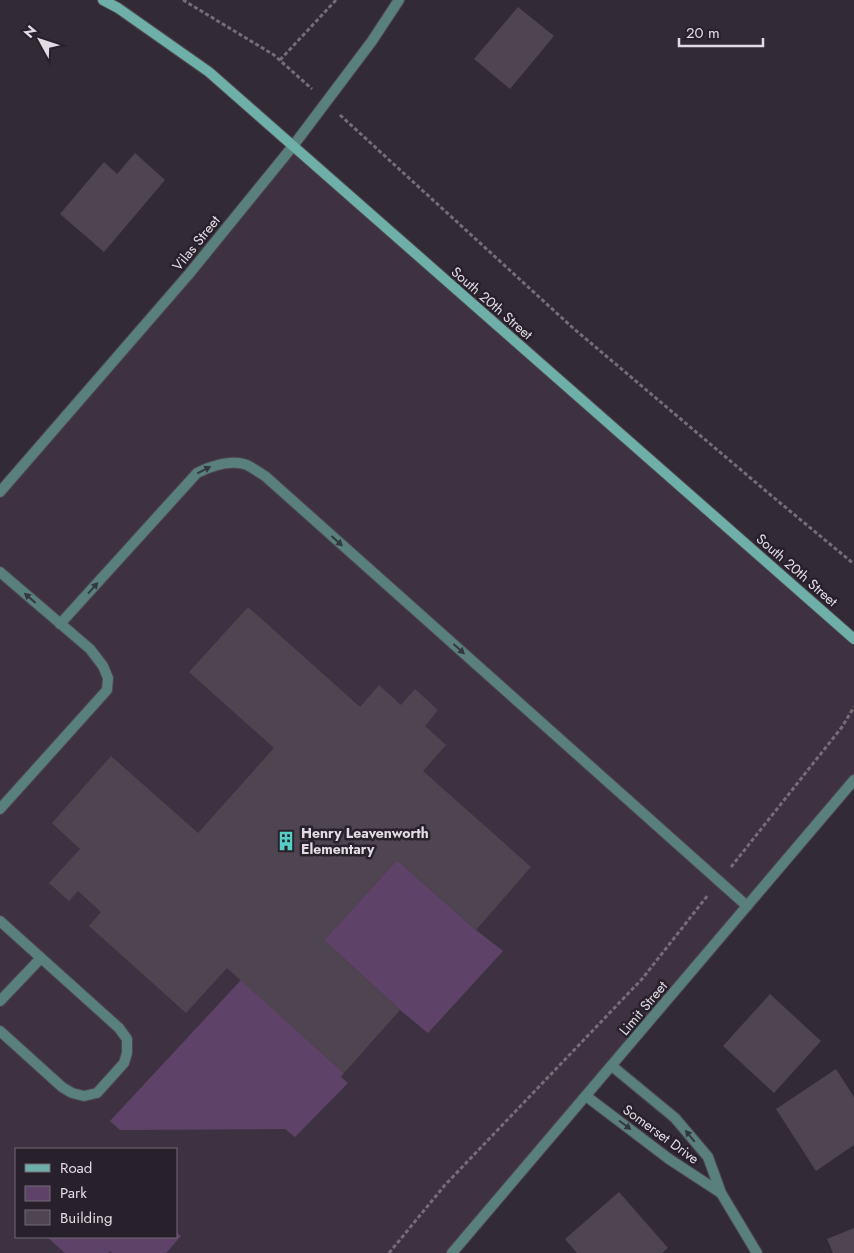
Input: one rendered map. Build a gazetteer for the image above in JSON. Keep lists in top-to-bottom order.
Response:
{
  "streets": {
    "main road": ["South 20th Street"],
    "street": ["Vilas Street", "Limit Street", "Somerset Drive"]
  },
  "crossings": [
    ["Vilas Street", "South 20th Street"],
    ["Limit Street", "Somerset Drive"]
  ],
  "places": {
    "building": ["Henry Leavenworth Elementary"]
  },
  "legend": ["Road", "Park", "Building"],
  "scale_bar": "20 m",
  "north": "top left"
}
